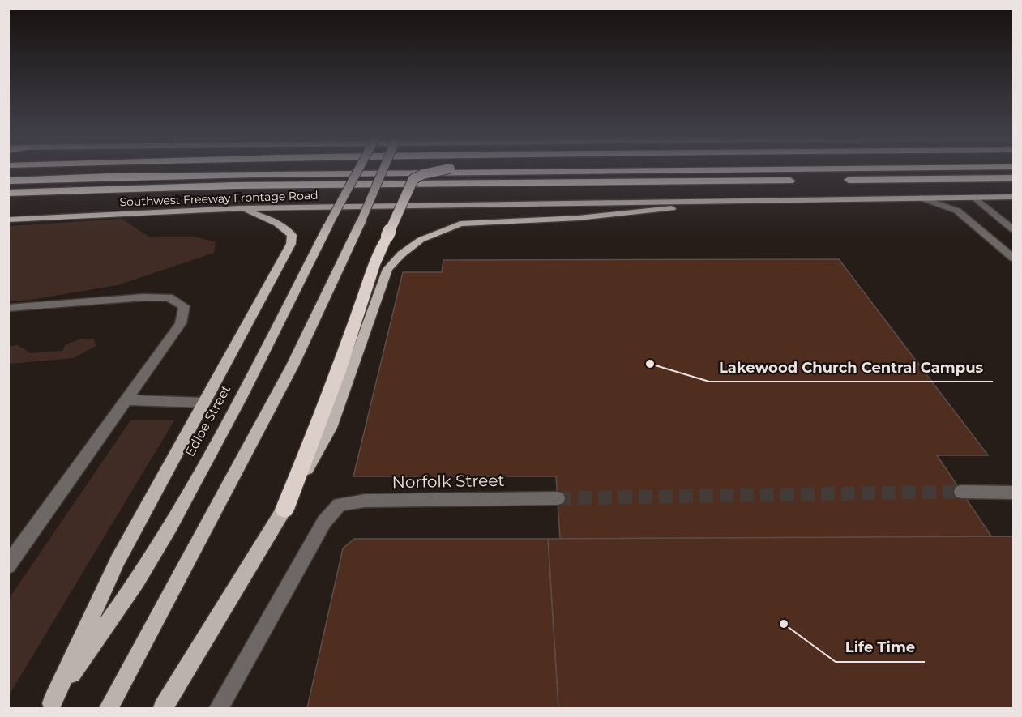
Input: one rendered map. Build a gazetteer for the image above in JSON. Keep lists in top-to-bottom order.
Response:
{
  "streets": {
    "main road": ["Southwest Freeway Frontage Road", "Edloe Street"],
    "street": ["Norfolk Street"]
  },
  "places": ["Lakewood Church Central Campus", "Life Time"]
}
